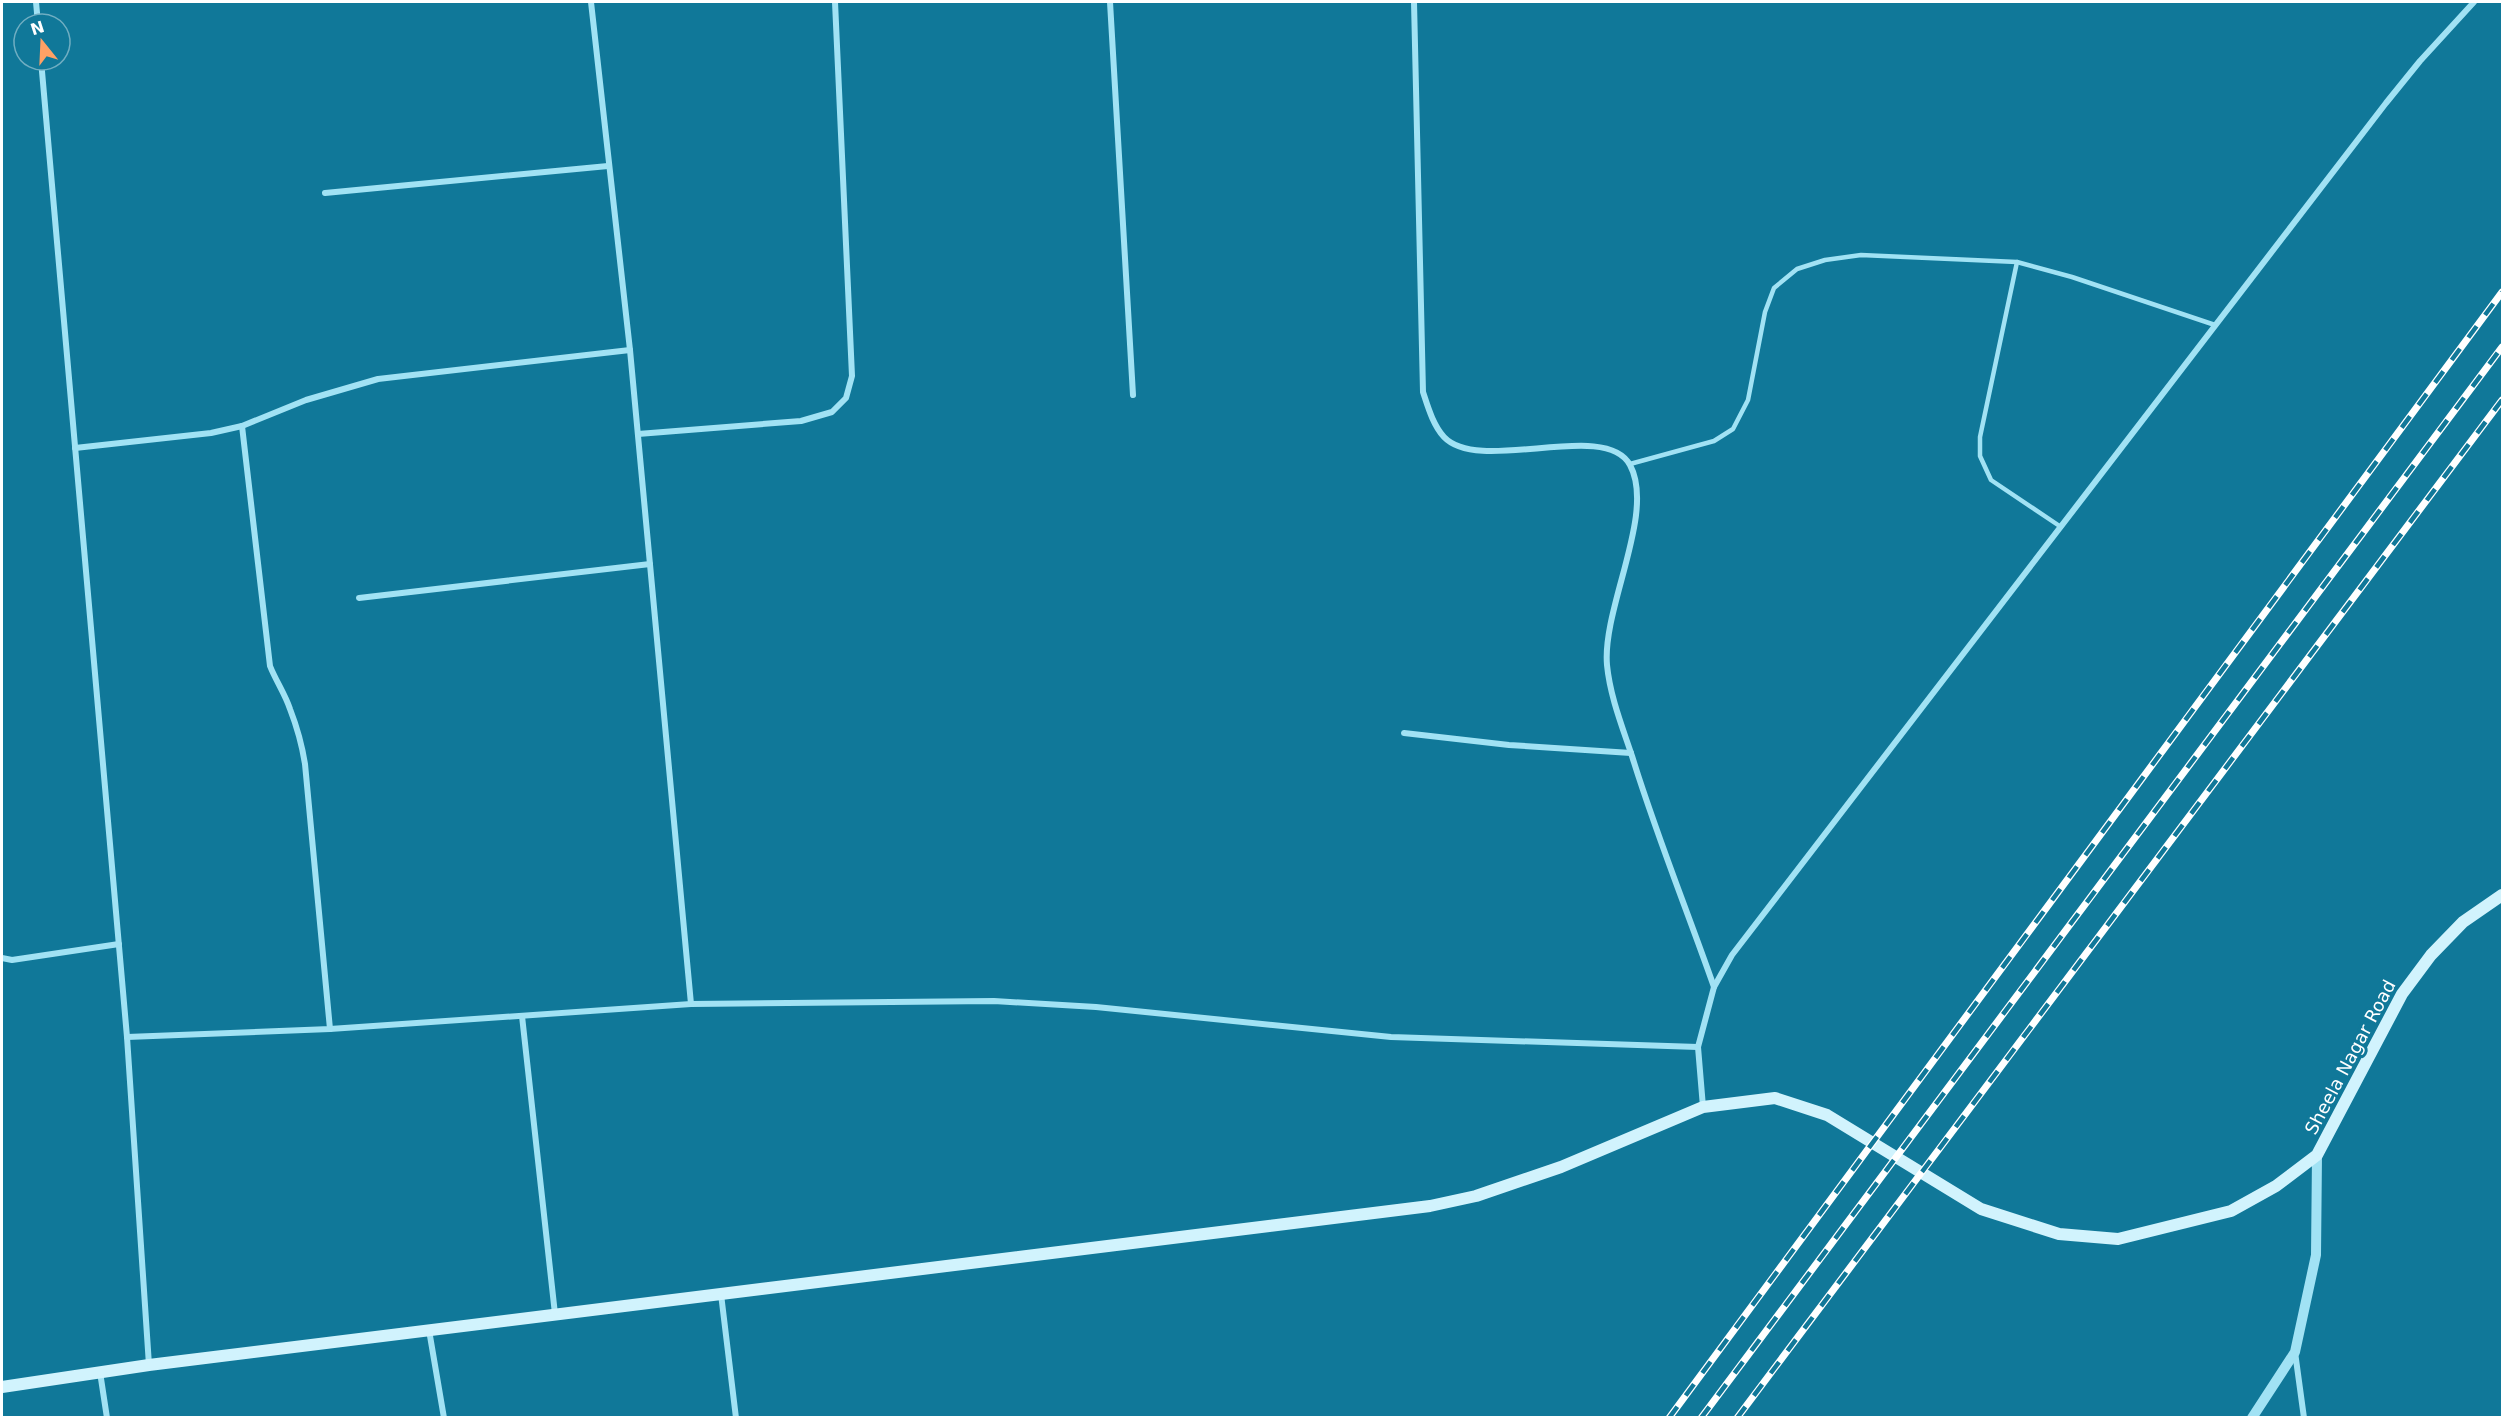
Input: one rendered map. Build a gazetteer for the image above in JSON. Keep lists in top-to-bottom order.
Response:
{
  "streets": {
    "main road": ["Sheela Nagar Road"]
  },
  "north": "top"
}
